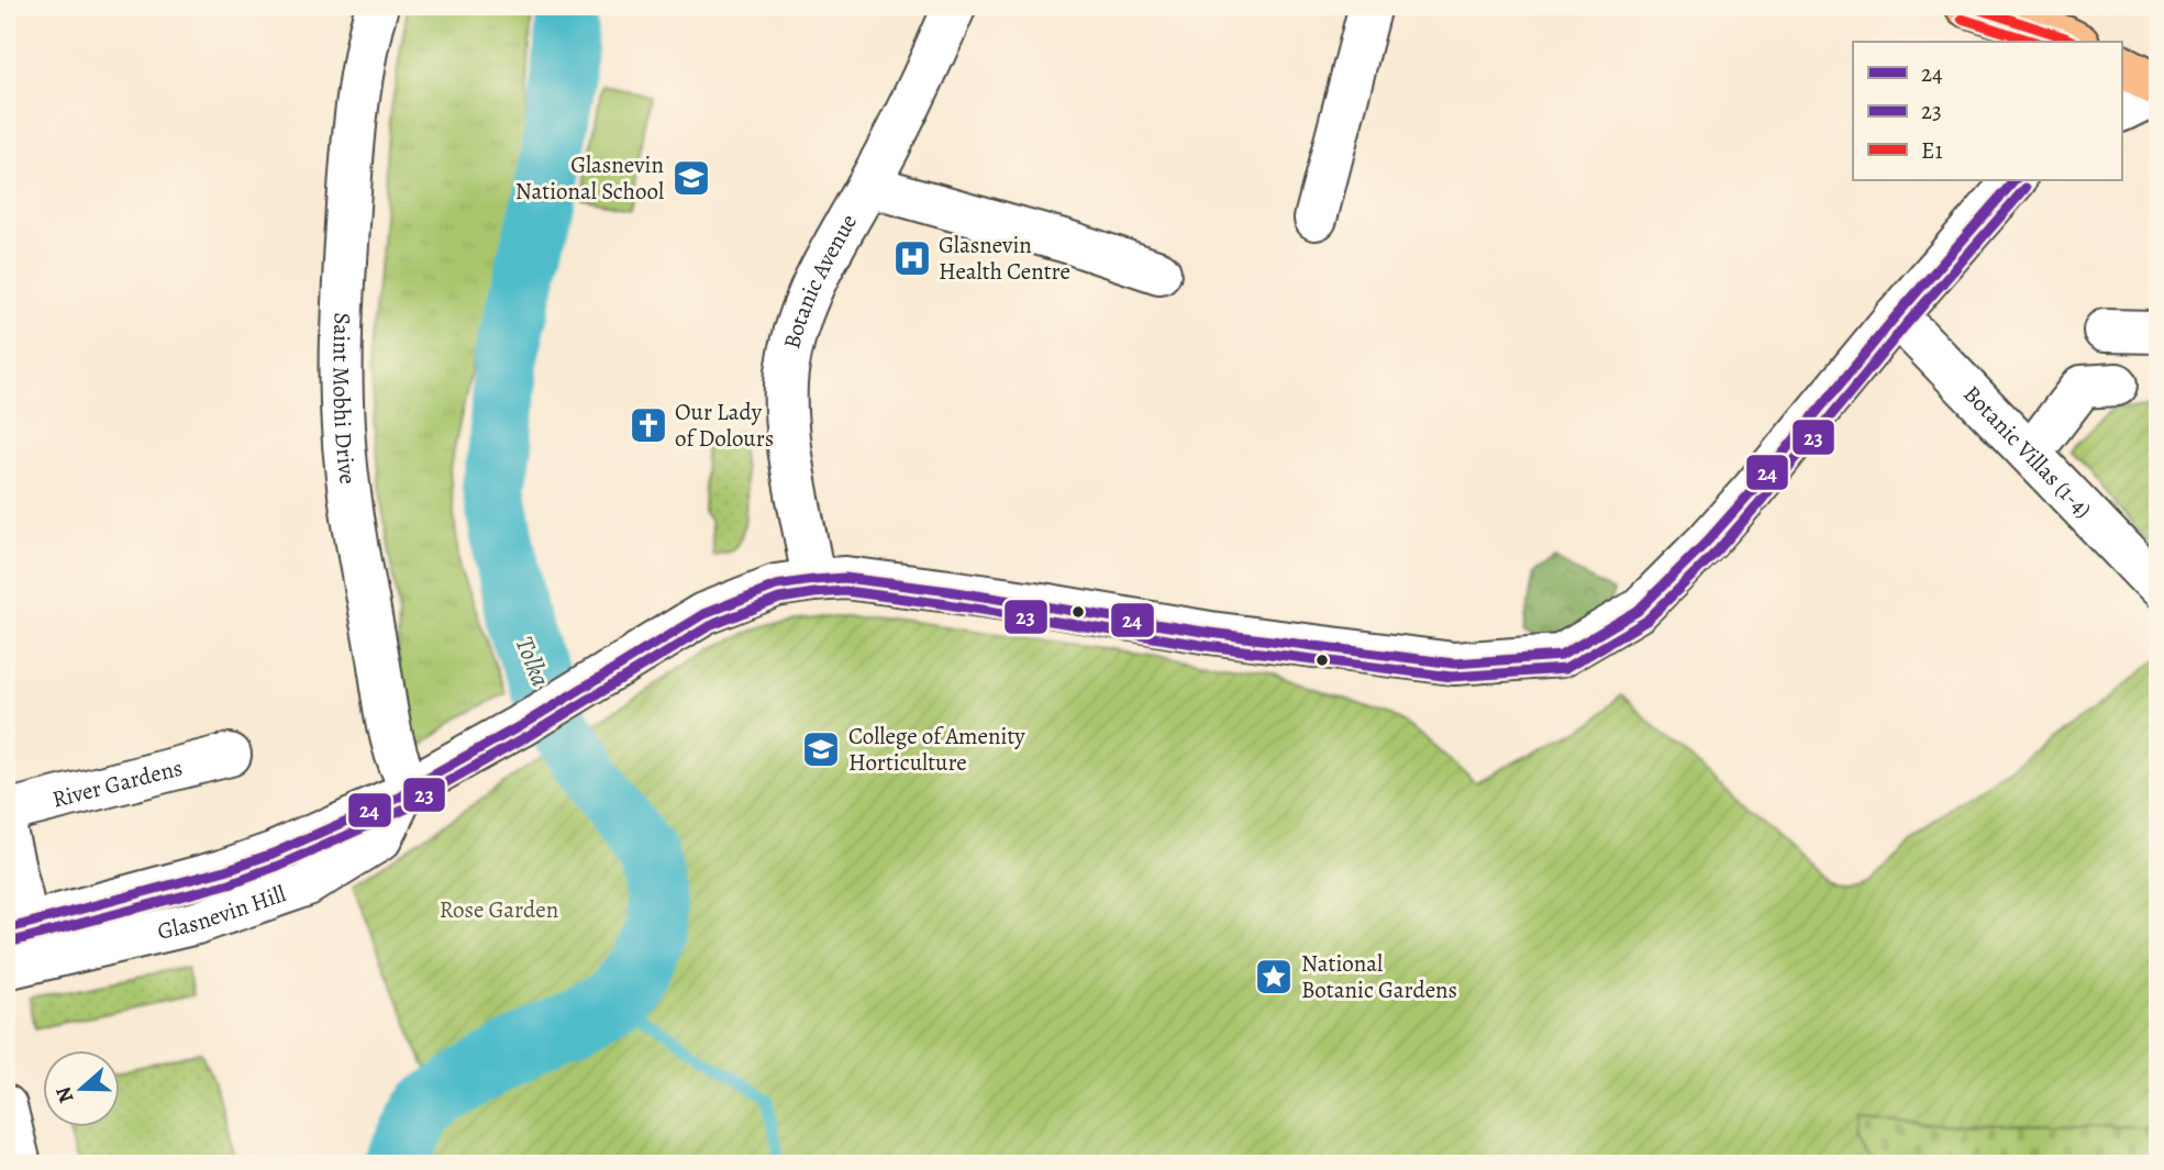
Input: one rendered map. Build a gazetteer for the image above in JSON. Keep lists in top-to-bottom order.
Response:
{
  "streets": {
    "street": [
      "Botanic Avenue",
      "Saint Mobhi Drive",
      "Botanic Villas (1-4)",
      "River Gardens",
      "Glasnevin Hill"
    ]
  },
  "crossings": [
    ["Botanic Avenue", "Glasnevin Hill"],
    ["Saint Mobhi Drive", "Glasnevin Hill"]
  ],
  "water": ["Tolka"],
  "parks": ["Rose Garden"],
  "places": {
    "school or university": ["Glasnevin National School", "College of Amenity Horticulture"],
    "hospital": ["Glasnevin Health Centre"],
    "church": ["Our Lady of Dolours"],
    "place": ["National Botanic Gardens"]
  },
  "lines": ["transit line E1", "transit line 24", "transit line 23"],
  "legend": ["24", "23", "E1"],
  "north": "left"
}
